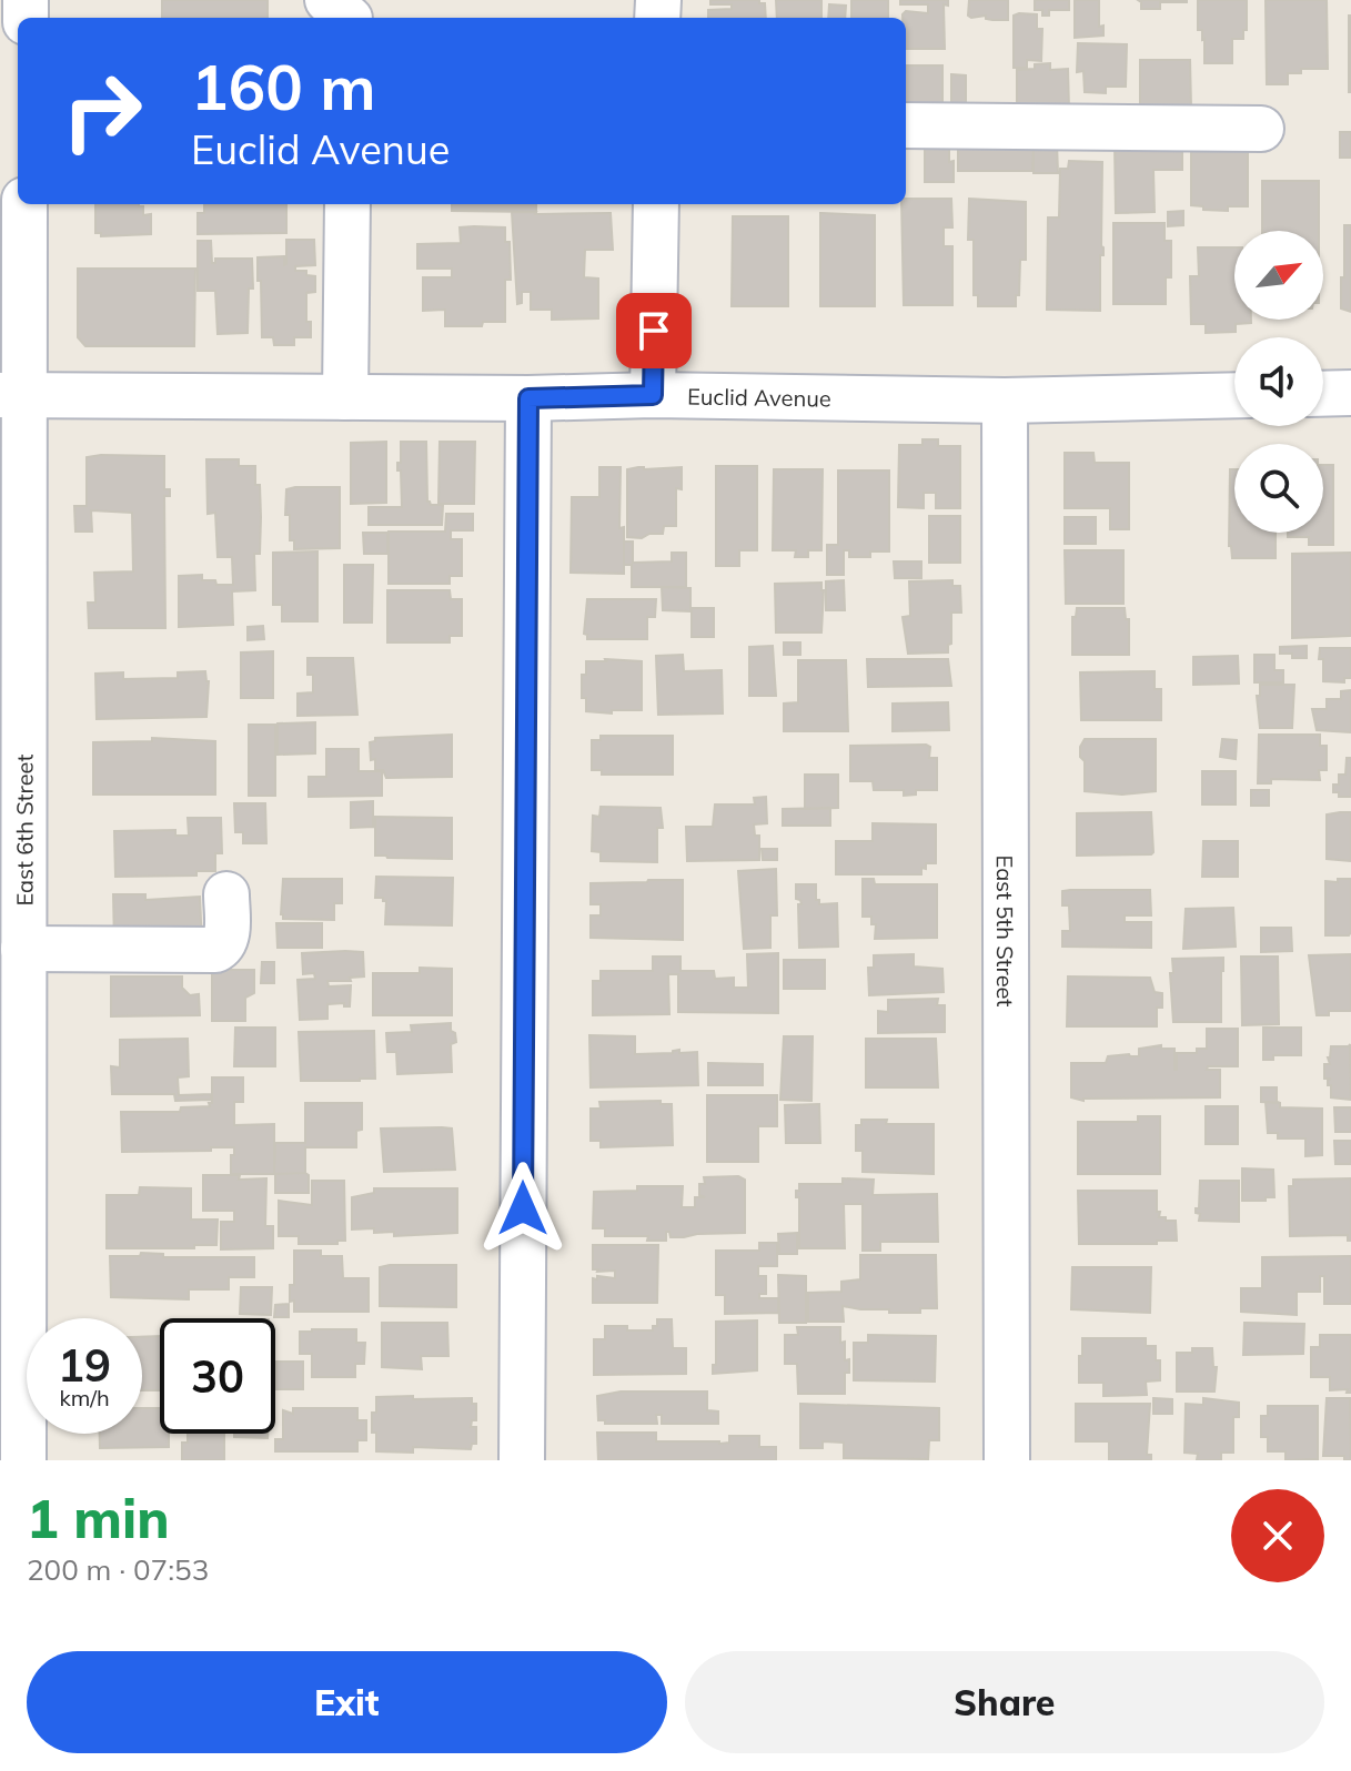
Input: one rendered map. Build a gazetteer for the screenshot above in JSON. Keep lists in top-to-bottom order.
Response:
{
  "streets": {
    "street": ["Euclid Avenue", "East 6th Street", "East 5th Street"]
  },
  "crossings": [
    ["Euclid Avenue", "East 6th Street"],
    ["Euclid Avenue", "East 5th Street"]
  ],
  "north": "top right",
  "page": {
    "turn": ["160 m", "Euclid Avenue"],
    "speed": "19 km/h",
    "limit": "30",
    "heading": ["1 min", "200 m · 07:53"],
    "buttons": ["Exit", "Share"]
  }
}
